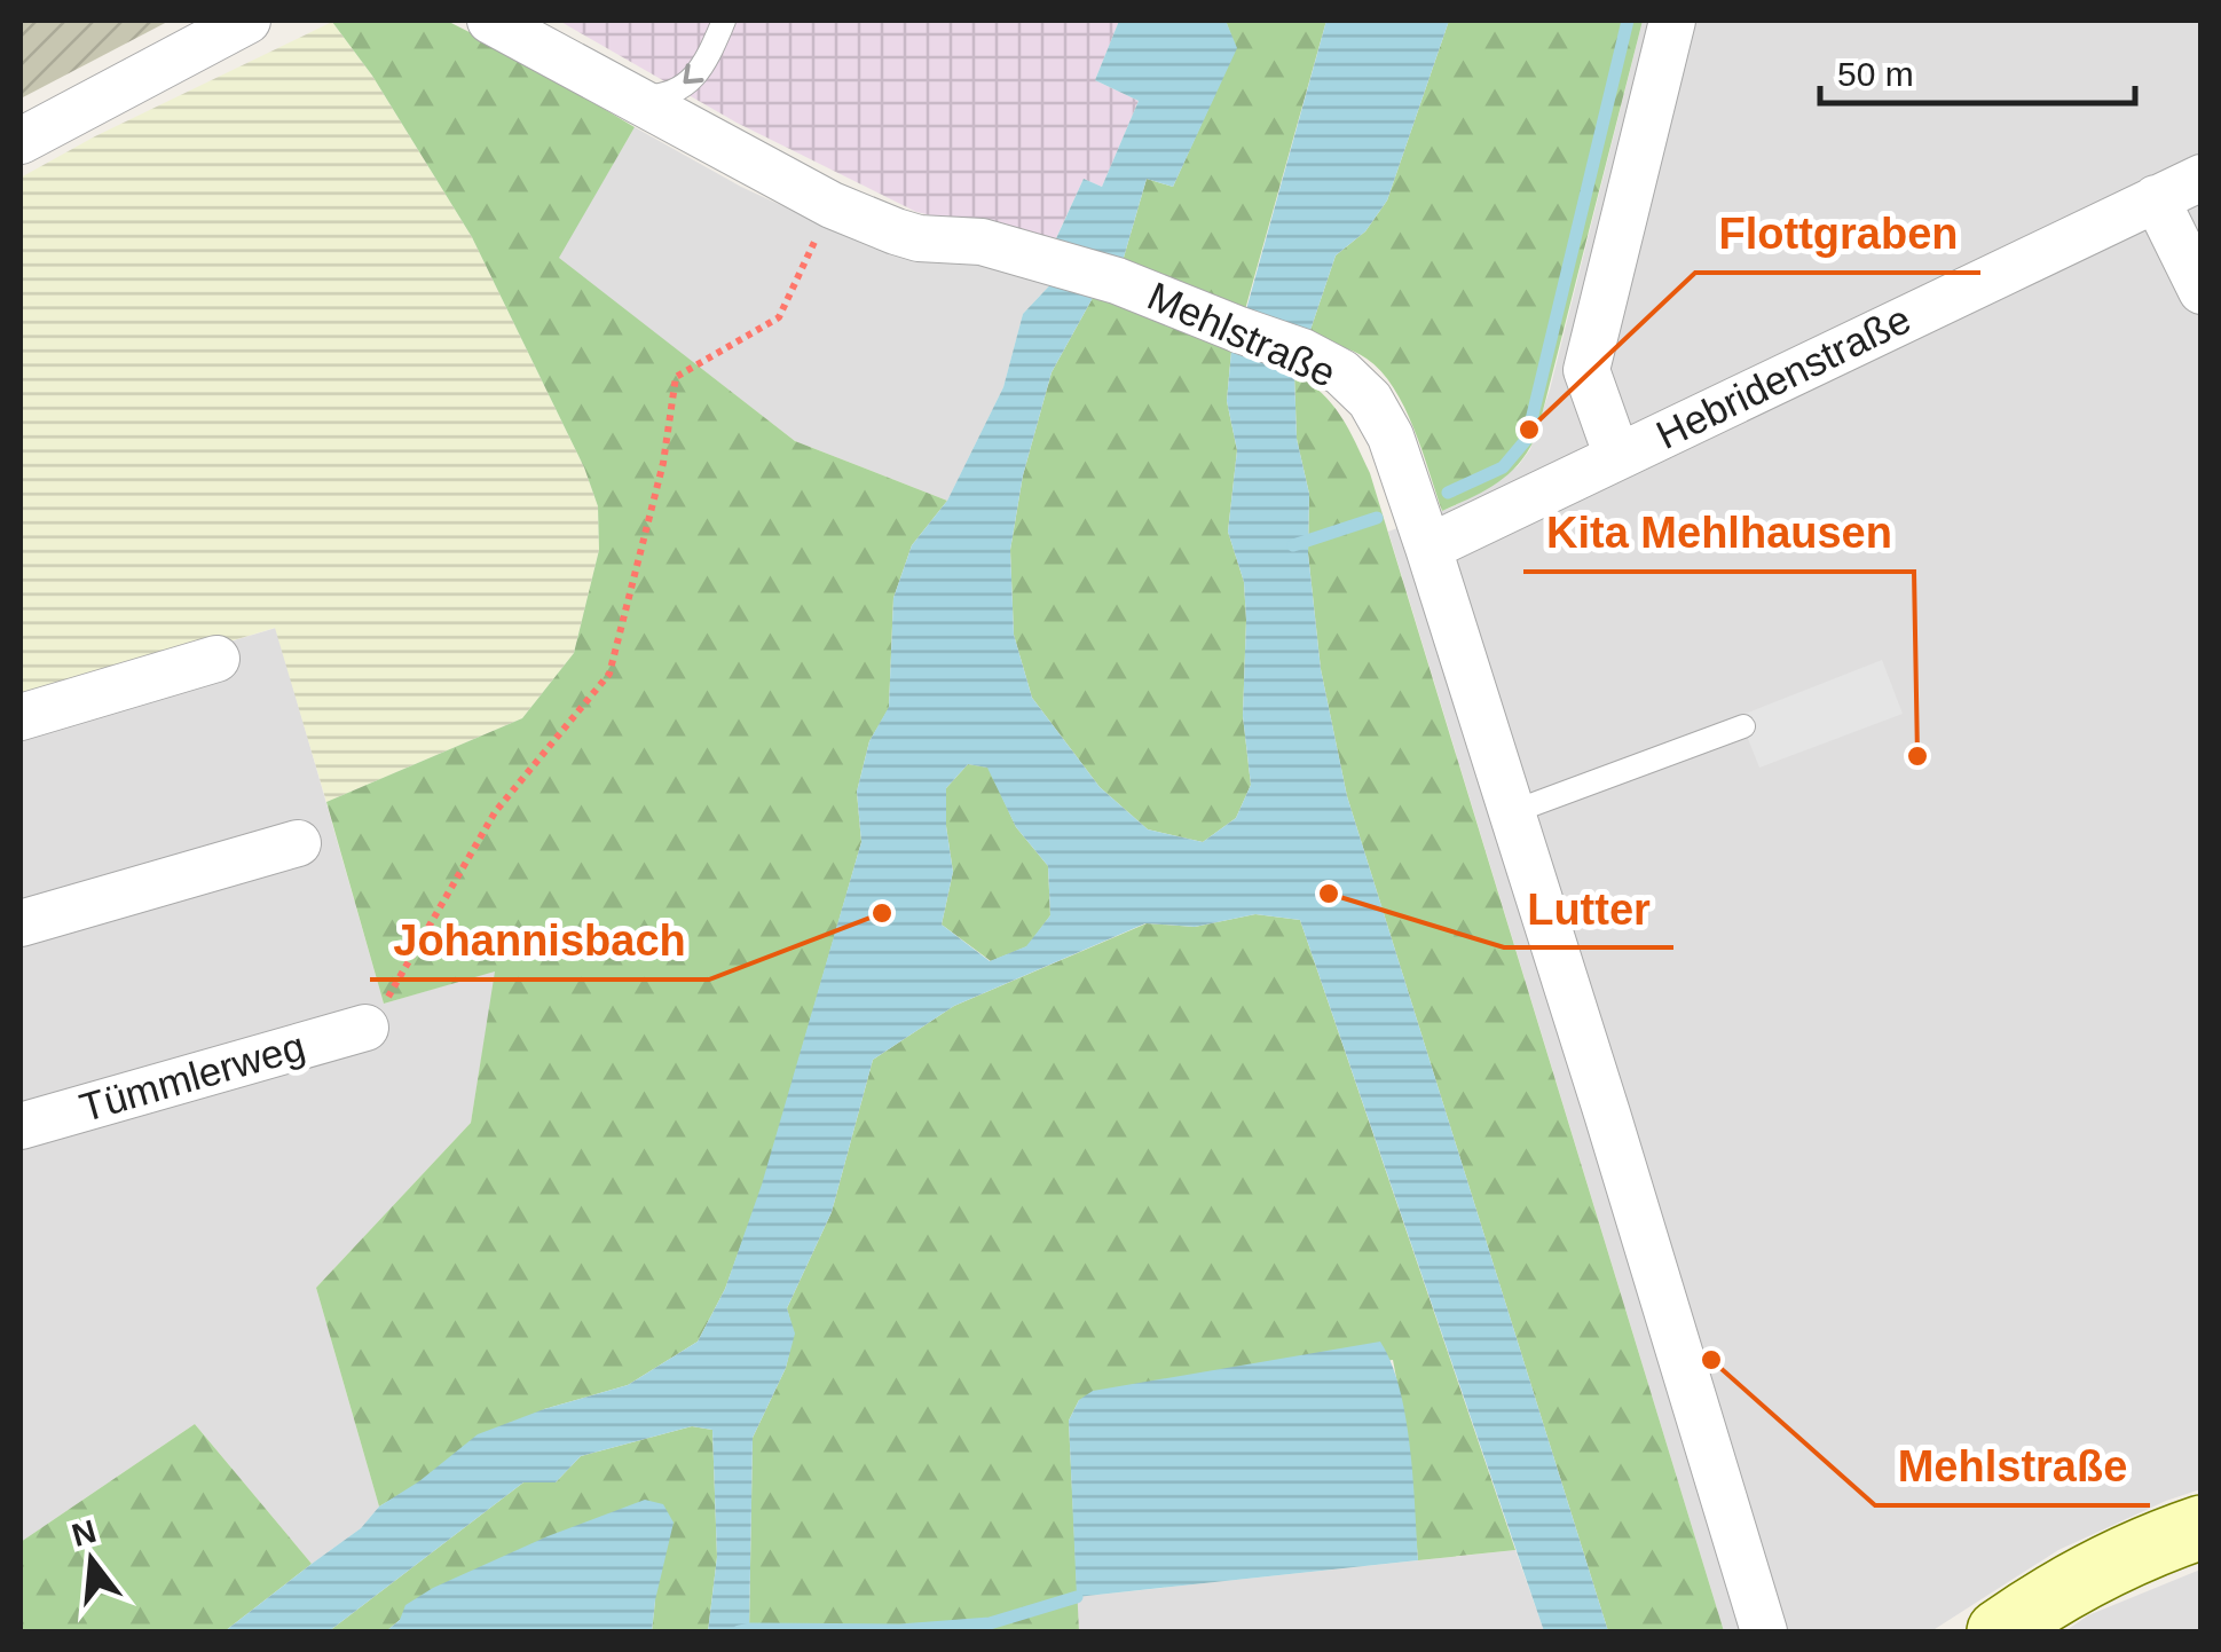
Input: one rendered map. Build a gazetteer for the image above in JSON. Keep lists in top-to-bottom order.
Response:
{
  "streets": {
    "street": ["Mehlstraße", "Hebridenstraße", "Tümmlerweg"]
  },
  "crossings": [
    ["Mehlstraße", "Hebridenstraße"]
  ],
  "places": [
    "Flottgraben",
    "Kita Mehlhausen",
    "Lutter",
    "Johannisbach",
    "Mehlstraße"
  ],
  "scale_bar": "50 m",
  "north": "top"
}
